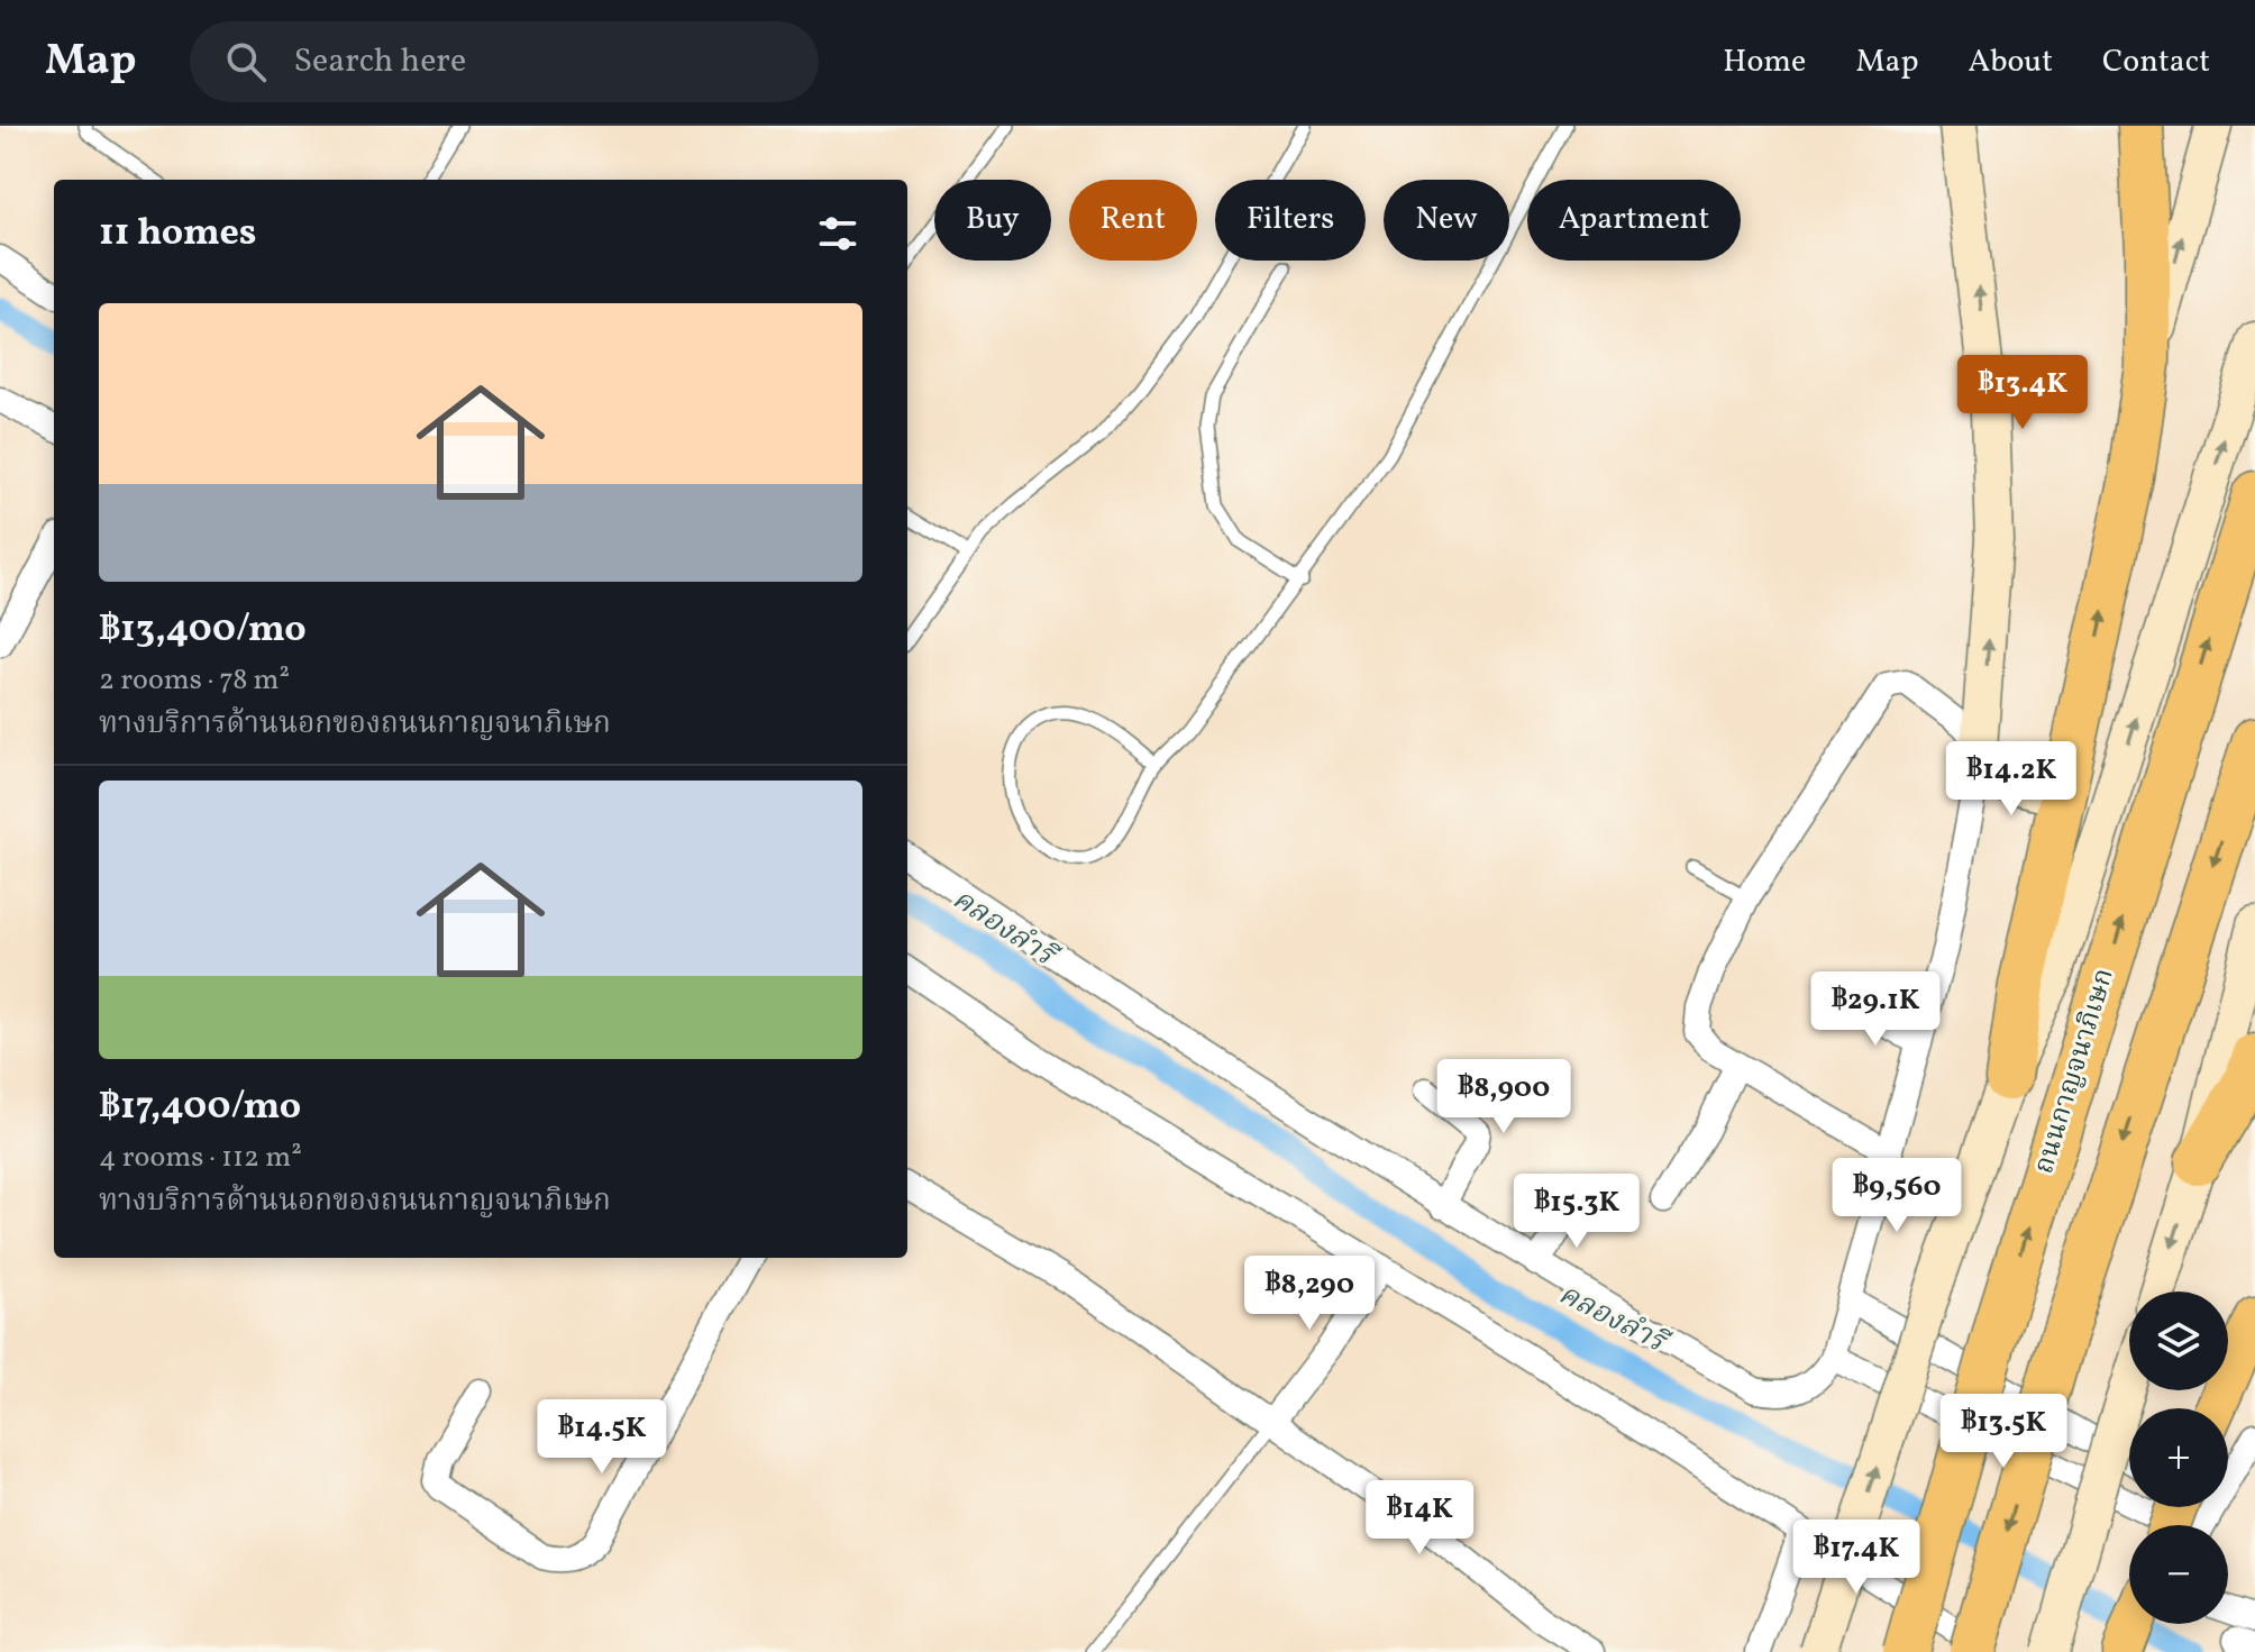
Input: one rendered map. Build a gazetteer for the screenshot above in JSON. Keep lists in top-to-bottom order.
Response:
{
  "streets": {
    "highway": ["ถนนกาญจนาภิเษก"]
  },
  "water": ["คลองลำรี"],
  "page": {
    "header": "Map",
    "search": "Search here",
    "nav": [
      "Home",
      "Map",
      "About",
      "Contact"
    ],
    "chip": [
      "Buy",
      "Rent",
      "Filters",
      "New",
      "Apartment"
    ],
    "heading": "11 homes",
    "list": [
      {
        "name": "฿13,400/mo",
        "note": "2 rooms · 78 m² · ทางบริการด้านนอกของถนนกาญจนาภิเษก"
      },
      {
        "name": "฿17,400/mo",
        "note": "4 rooms · 112 m² · ทางบริการด้านนอกของถนนกาญจนาภิเษก"
      }
    ],
    "price": [
      "฿13.4K",
      "฿14.2K",
      "฿29.1K",
      "฿8,900",
      "฿9,560",
      "฿15.3K",
      "฿8,290",
      "฿13.5K",
      "฿14.5K",
      "฿14K",
      "฿17.4K"
    ],
    "map_buttons": ["+", "−"]
  }
}
